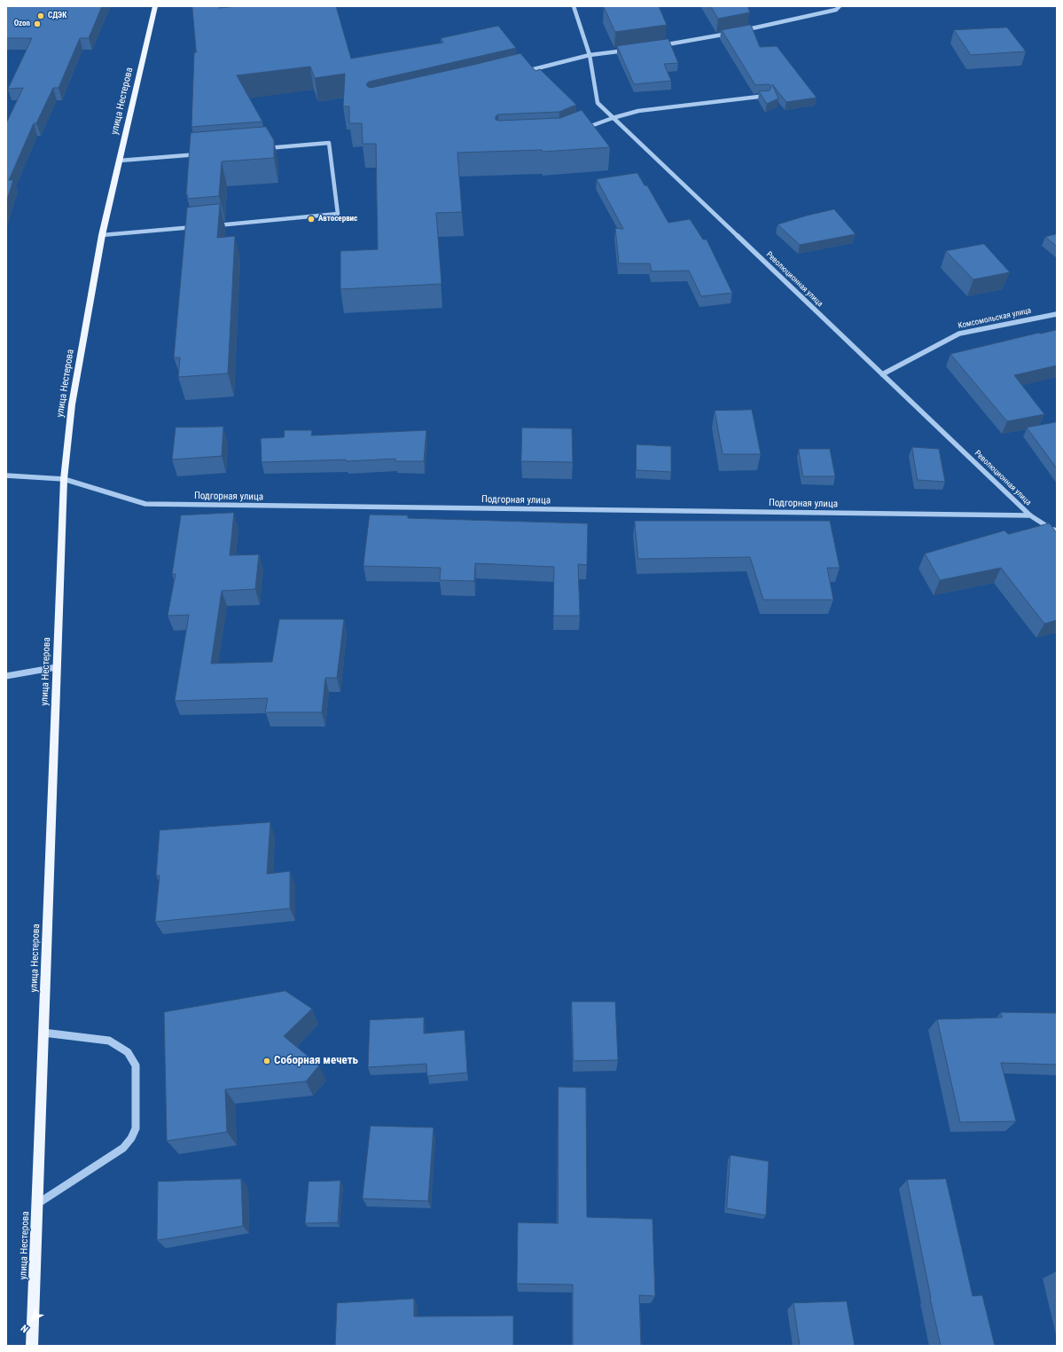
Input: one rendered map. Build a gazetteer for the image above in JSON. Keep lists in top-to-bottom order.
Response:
{
  "streets": {
    "main road": ["улица Нестерова"],
    "street": ["Революционная улица", "Комсомольская улица", "Подгорная улица"]
  },
  "crossings": [
    ["улица Нестерова", "Подгорная улица"],
    ["Революционная улица", "Комсомольская улица"],
    ["Революционная улица", "Подгорная улица"]
  ],
  "places": [
    "СДЭК",
    "Ozon",
    "Автосервис",
    "Соборная мечеть"
  ],
  "north": "bottom left"
}
